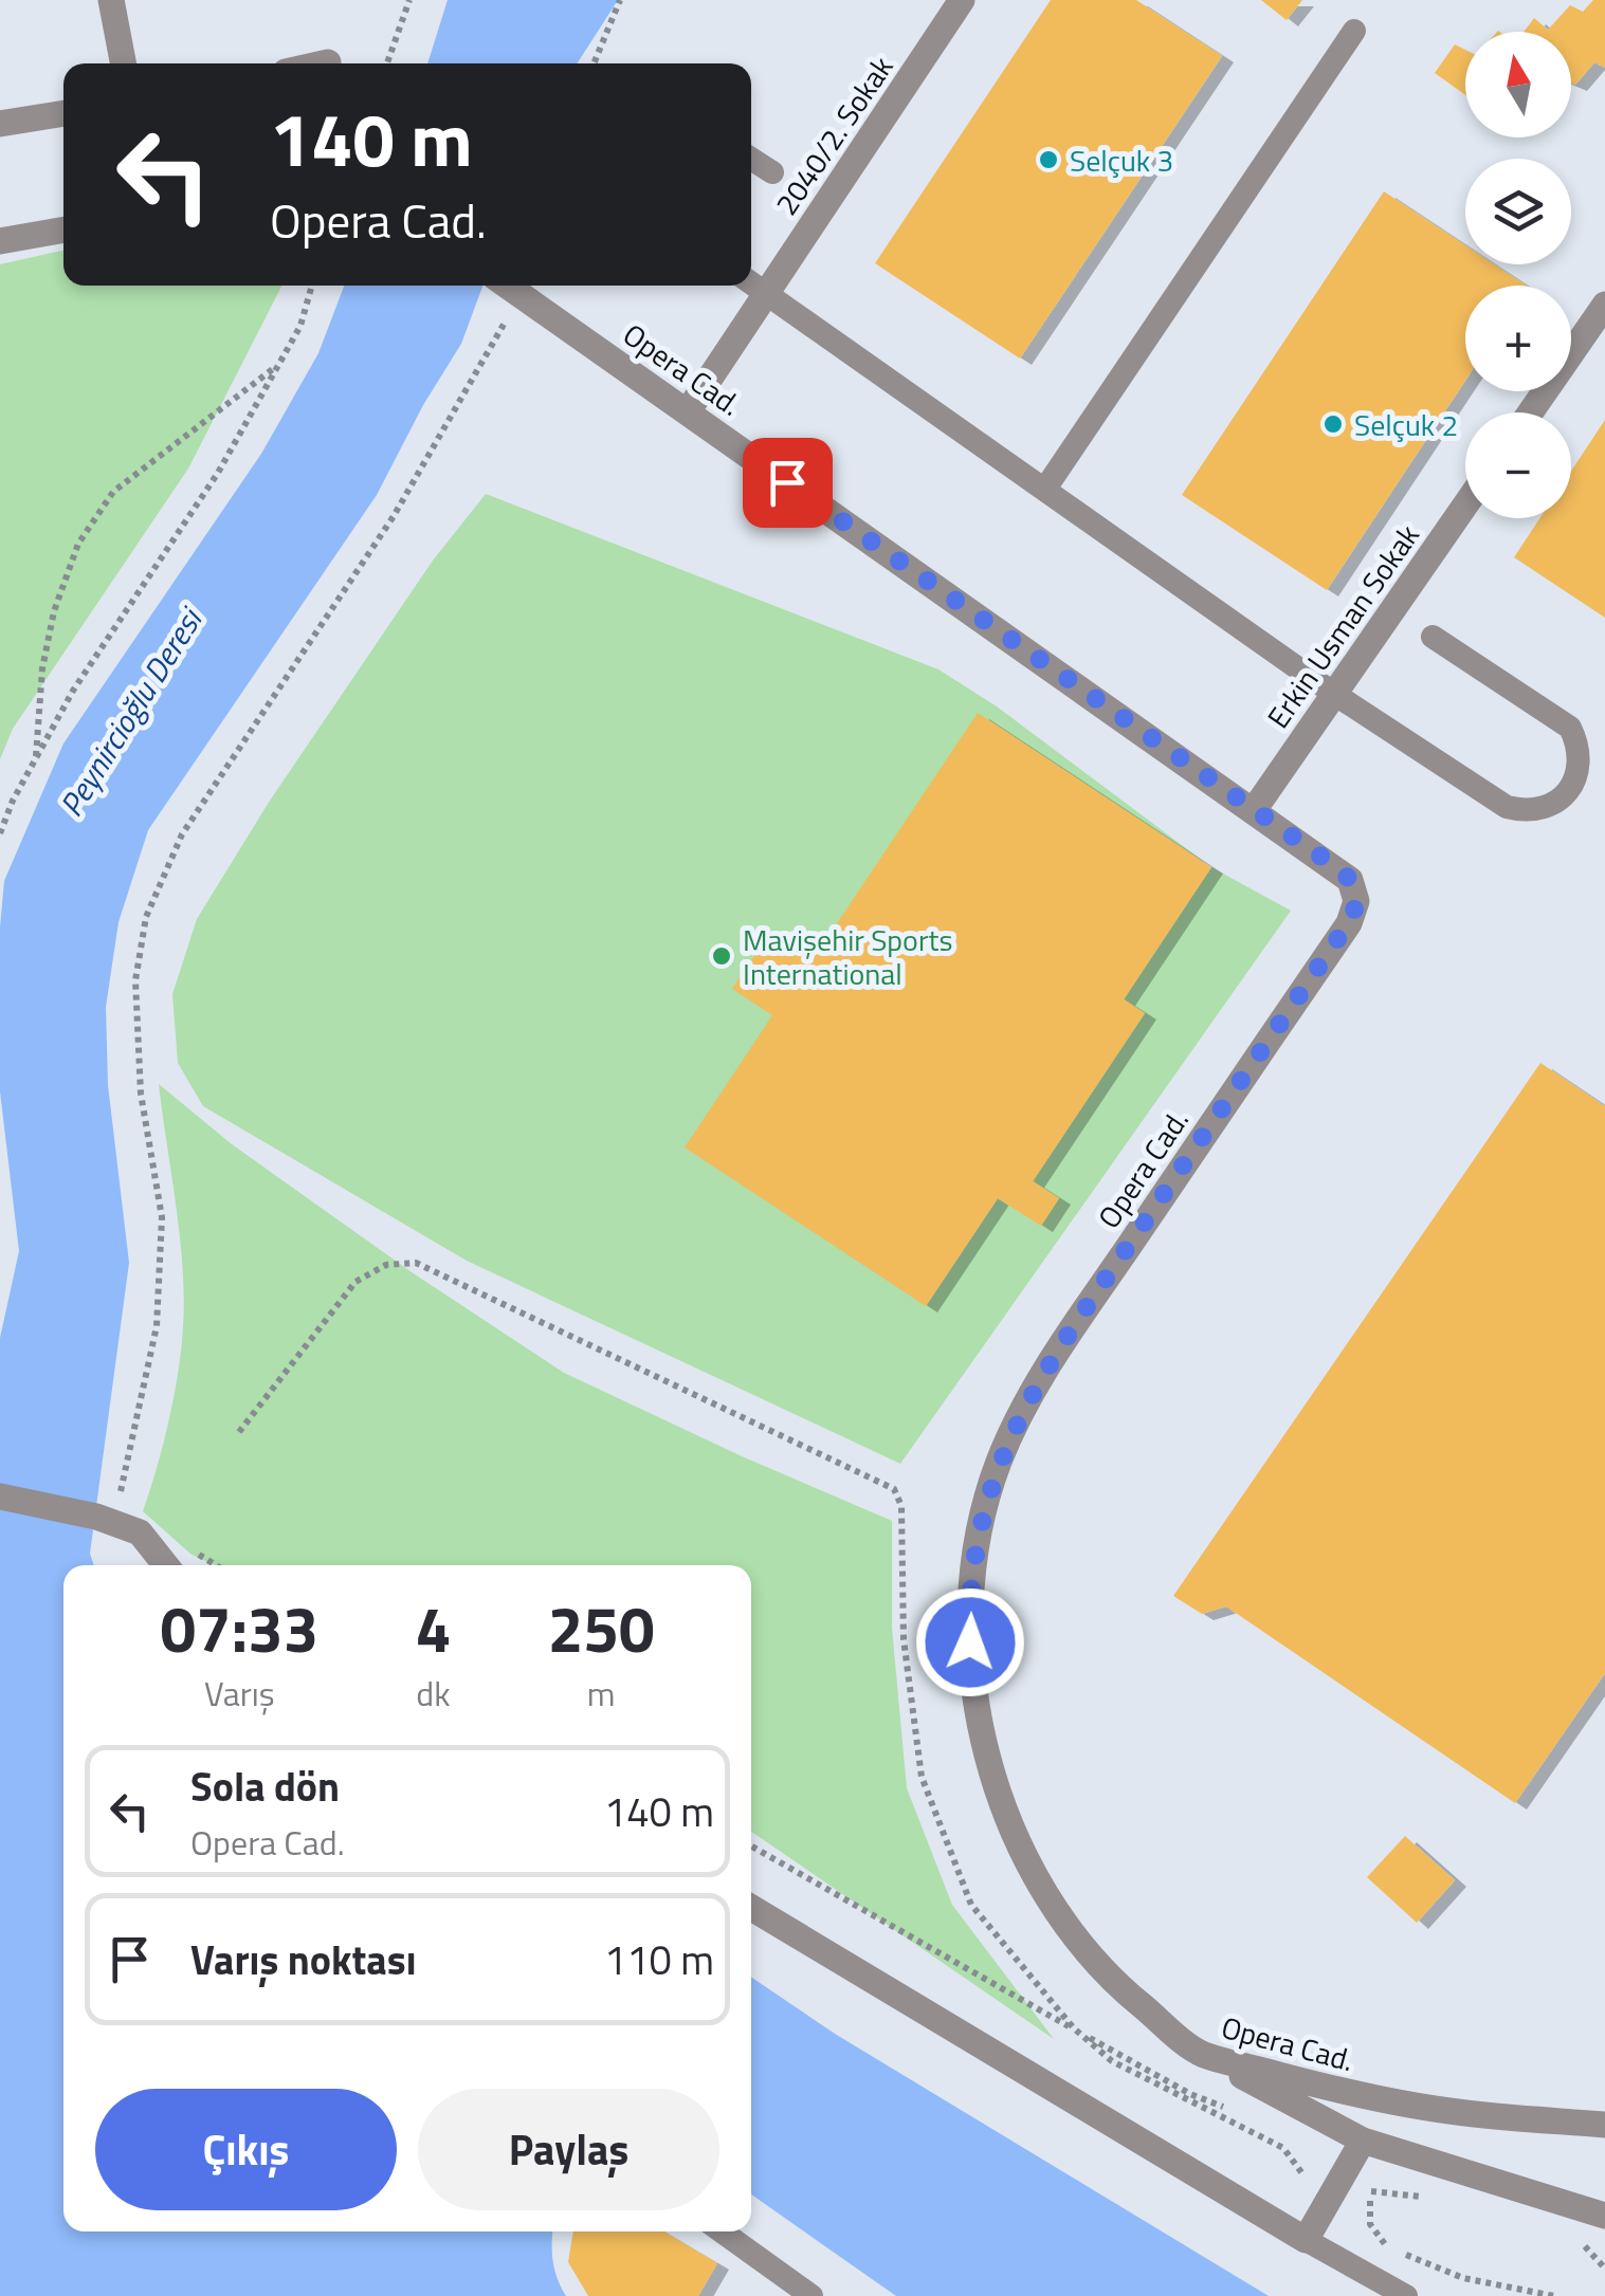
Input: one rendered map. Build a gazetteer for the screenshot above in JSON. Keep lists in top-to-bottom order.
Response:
{
  "streets": {
    "street": ["2040/2. Sokak", "Opera Cad.", "Erkin Usman Sokak"]
  },
  "crossings": [
    ["2040/2. Sokak", "Opera Cad."],
    ["Opera Cad.", "Erkin Usman Sokak"]
  ],
  "water": ["Peynircioğlu Deresi"],
  "places": ["Selçuk 3", "Selçuk 2", "Mavişehir Sports International"],
  "north": "top",
  "page": {
    "map_buttons": ["+", "−"],
    "turn": ["140 m", "Opera Cad."],
    "eta": [
      "07:33",
      "Varış",
      "4",
      "dk",
      "250",
      "m"
    ],
    "list": [
      {
        "name": "Sola dön",
        "note": "Opera Cad.",
        "value": "140 m"
      },
      {
        "name": "Varış noktası",
        "value": "110 m"
      }
    ],
    "buttons": ["Çıkış", "Paylaş"]
  }
}
